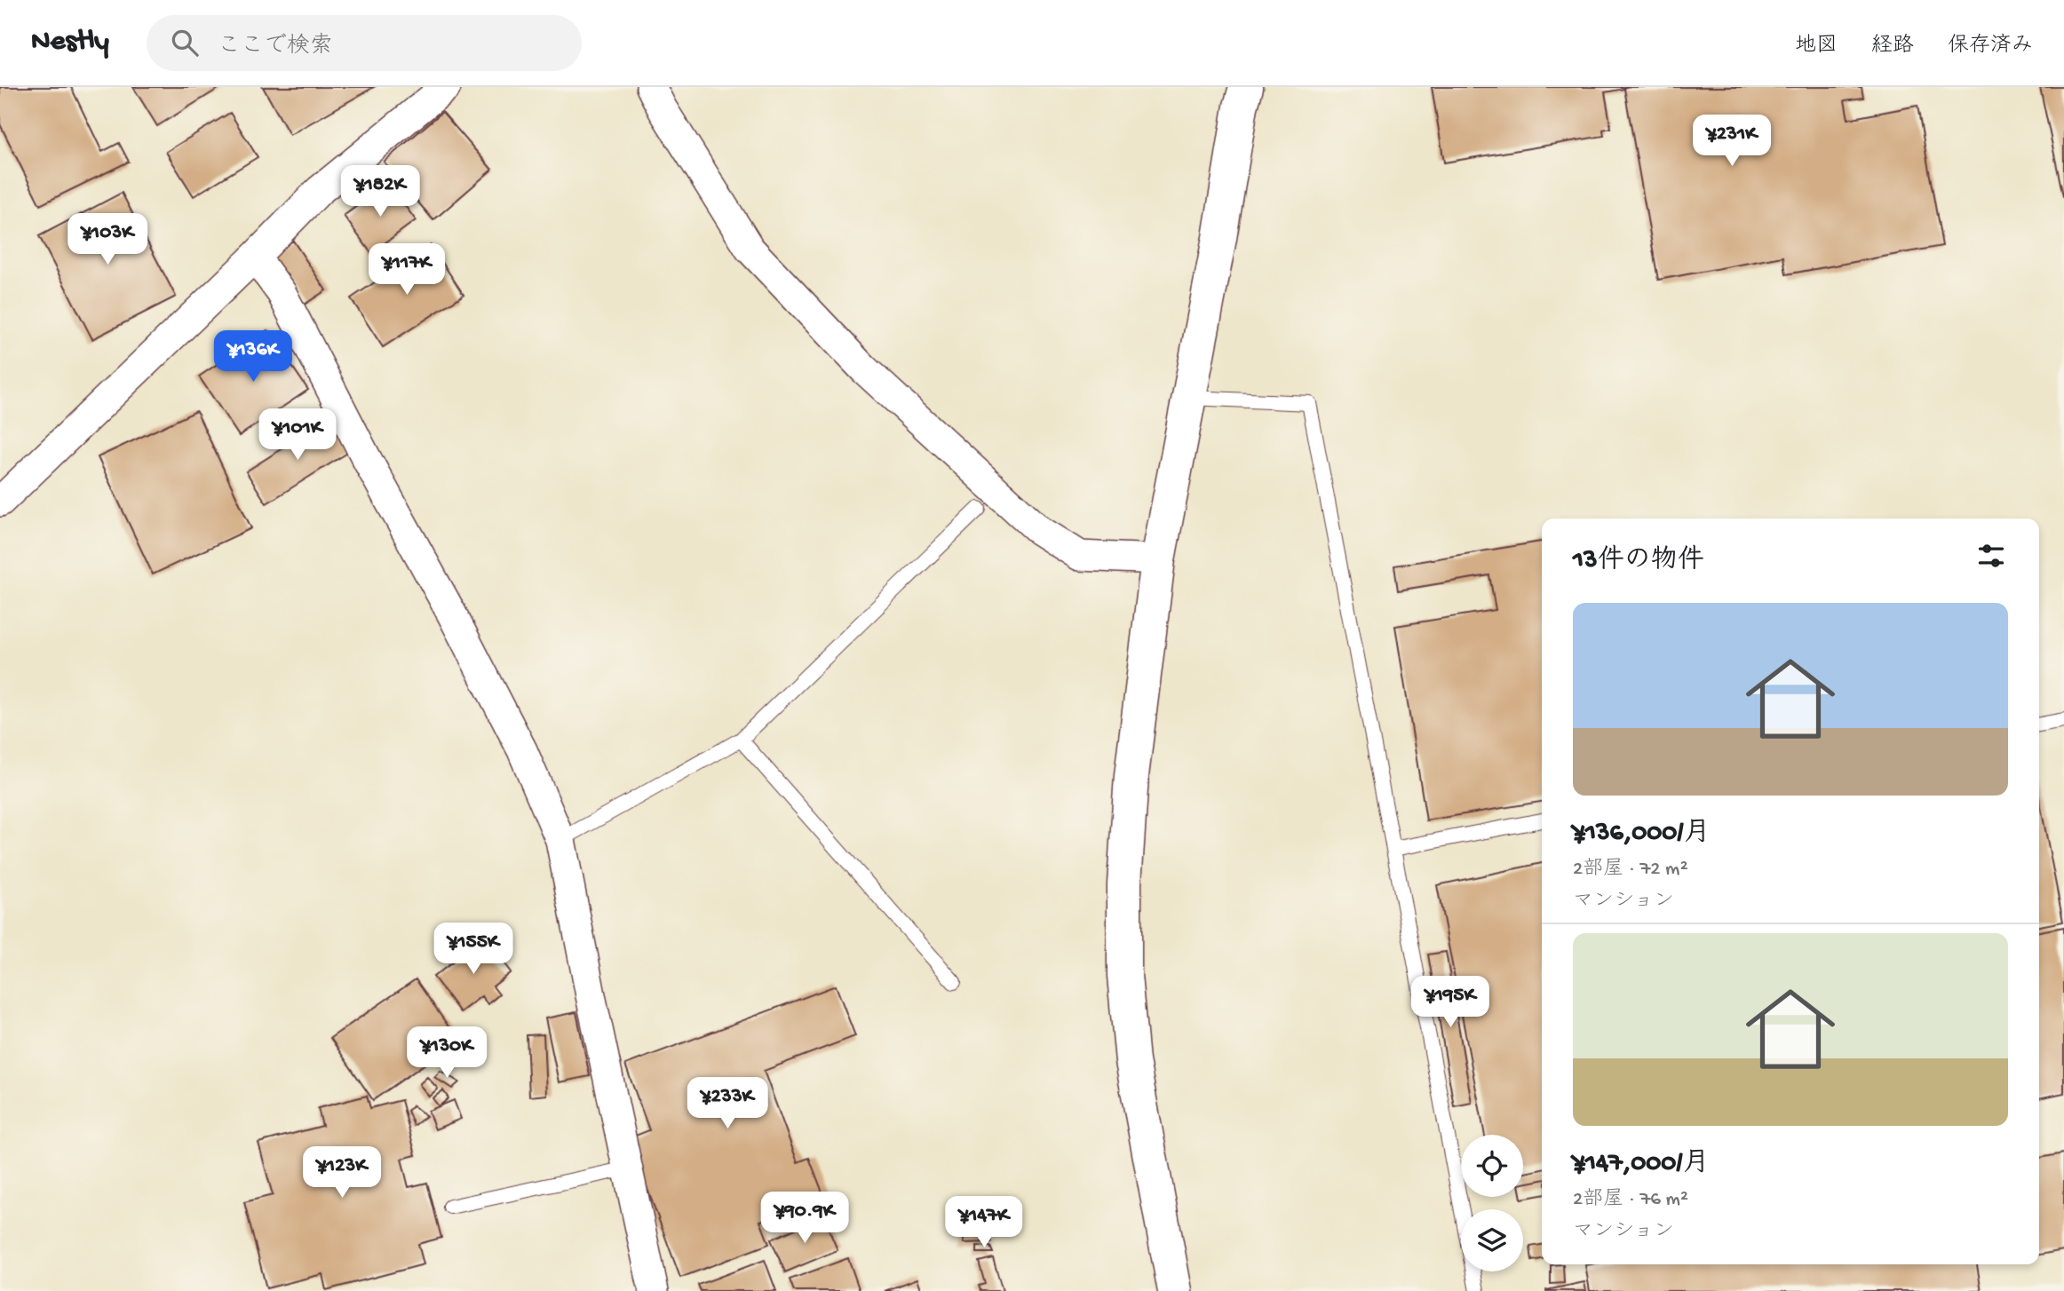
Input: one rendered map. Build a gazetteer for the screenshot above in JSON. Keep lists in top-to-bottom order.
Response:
{
  "page": {
    "header": "Nestly",
    "search": "ここで検索",
    "nav": ["地図", "経路", "保存済み"],
    "price": [
      "¥231K",
      "¥182K",
      "¥103K",
      "¥117K",
      "¥136K",
      "¥101K",
      "¥155K",
      "¥195K",
      "¥130K",
      "¥233K",
      "¥123K",
      "¥90.9K",
      "¥147K"
    ],
    "heading": "13件の物件",
    "list": [
      {
        "name": "¥136,000/月",
        "note": "2部屋 · 72 m² · マンション"
      },
      {
        "name": "¥147,000/月",
        "note": "2部屋 · 76 m² · マンション"
      }
    ]
  }
}
